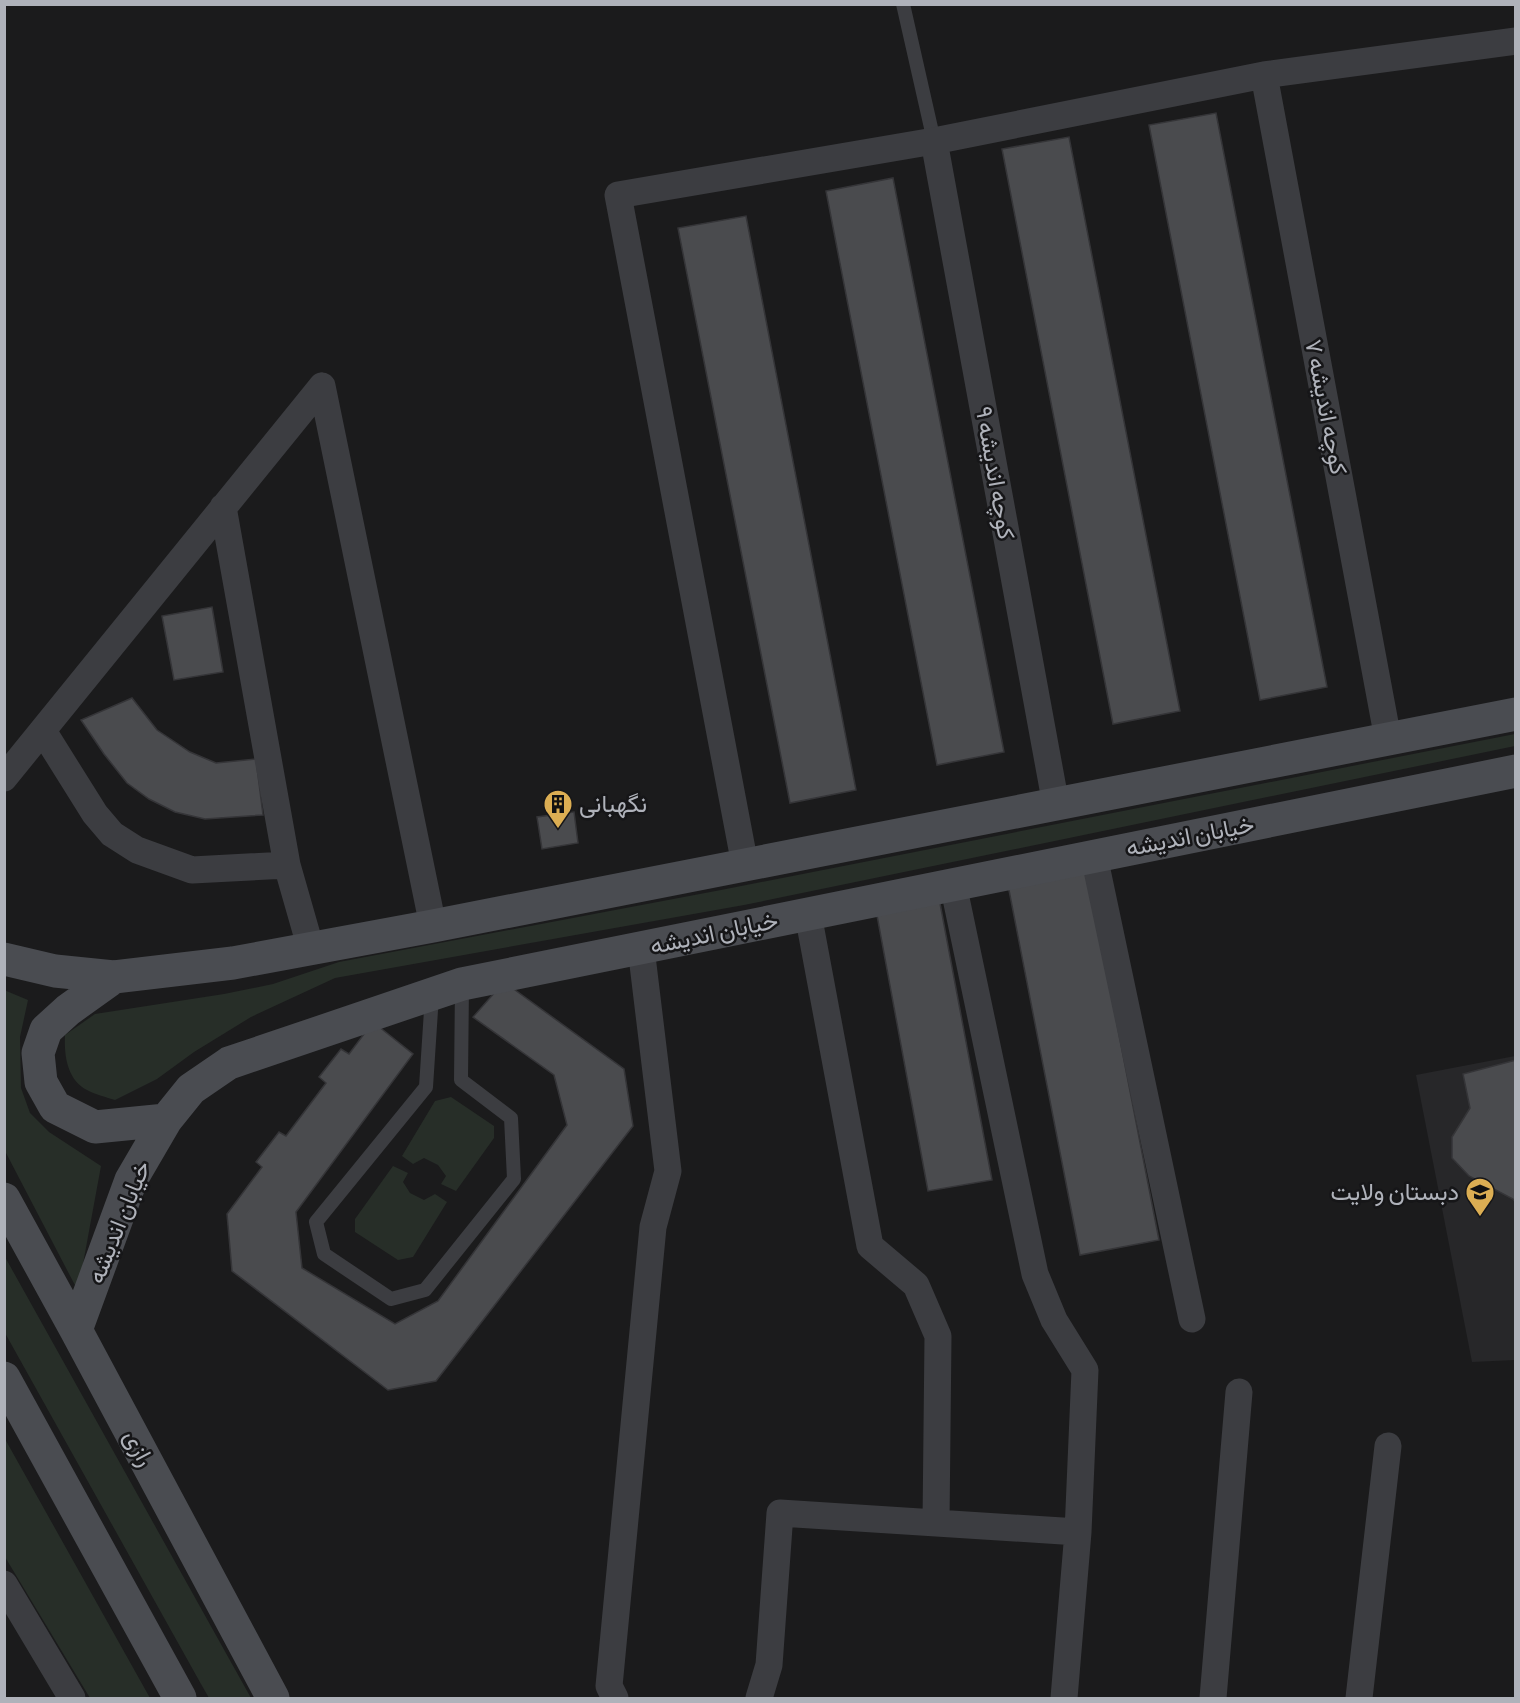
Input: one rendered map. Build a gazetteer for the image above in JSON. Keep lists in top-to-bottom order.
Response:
{
  "streets": {
    "street": [
      "کوچه اندیشه ۷",
      "کوچه اندیشه ۹",
      "خیابان اندیشه",
      "رازی"
    ]
  },
  "crossings": [
    ["خیابان اندیشه", "رازی"]
  ],
  "places": {
    "building": ["نگهبانی"],
    "school or university": ["دبستان ولایت"]
  }
}
